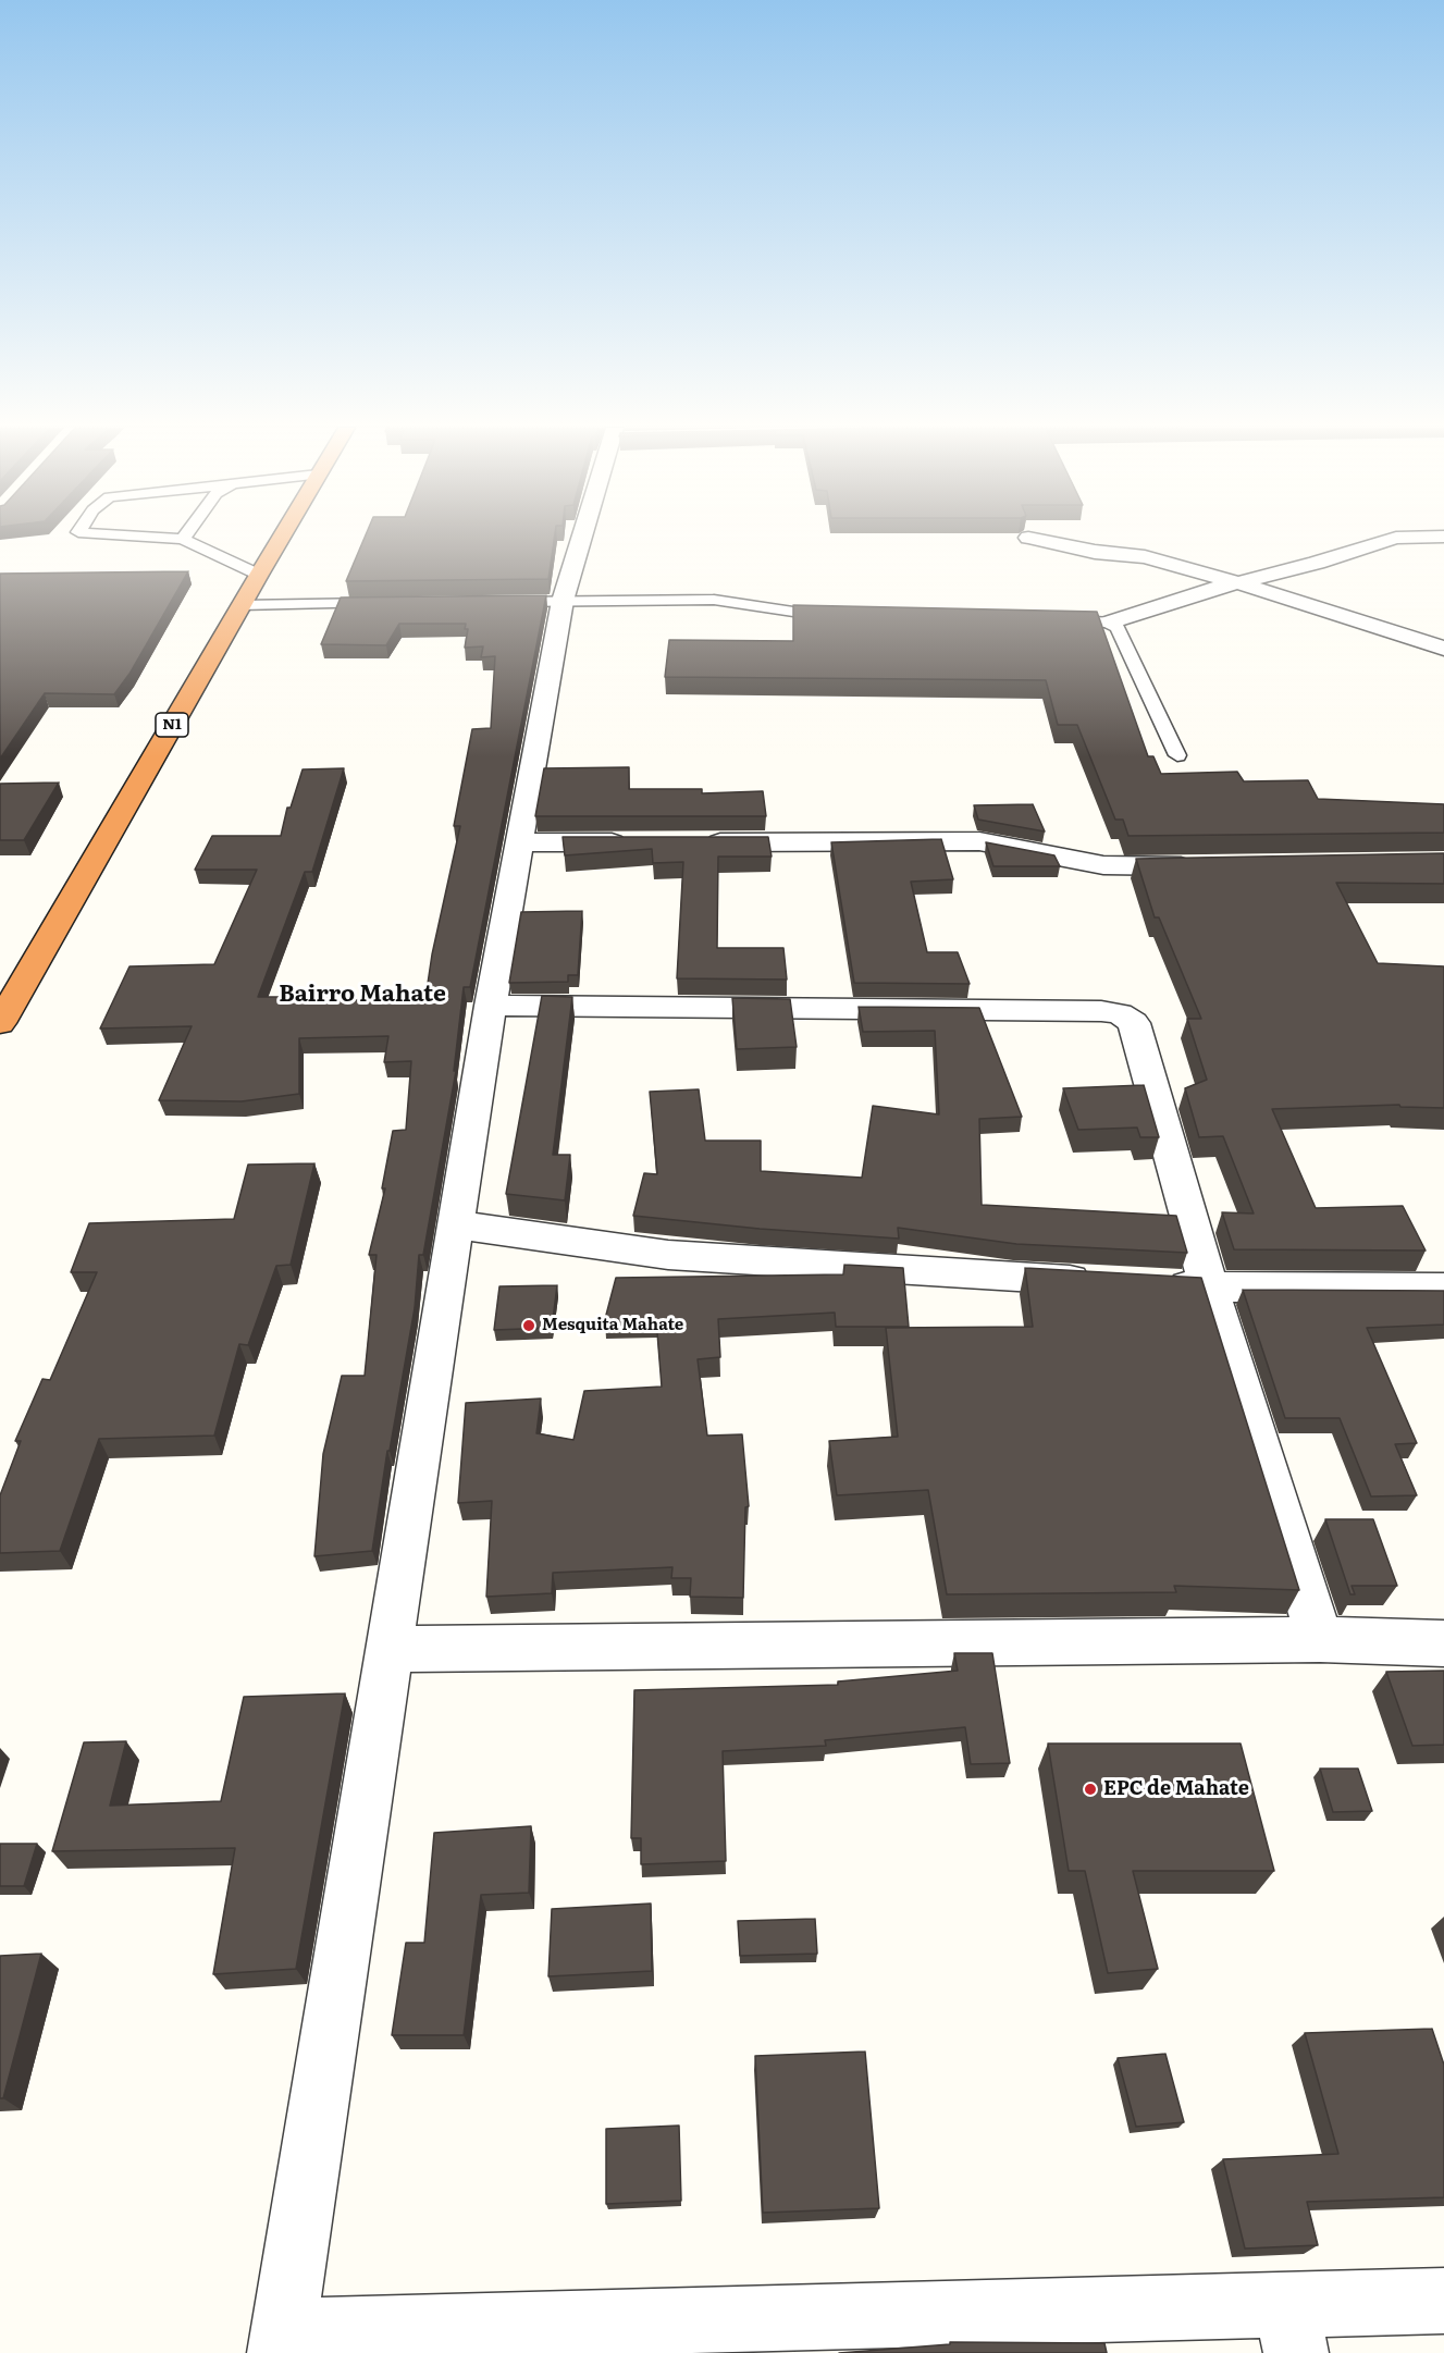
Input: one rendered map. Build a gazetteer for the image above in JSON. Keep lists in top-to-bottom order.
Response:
{
  "streets": {
    "highway": ["N1"]
  },
  "districts": ["Bairro Mahate"],
  "places": ["Mesquita Mahate", "EPC de Mahate"]
}
